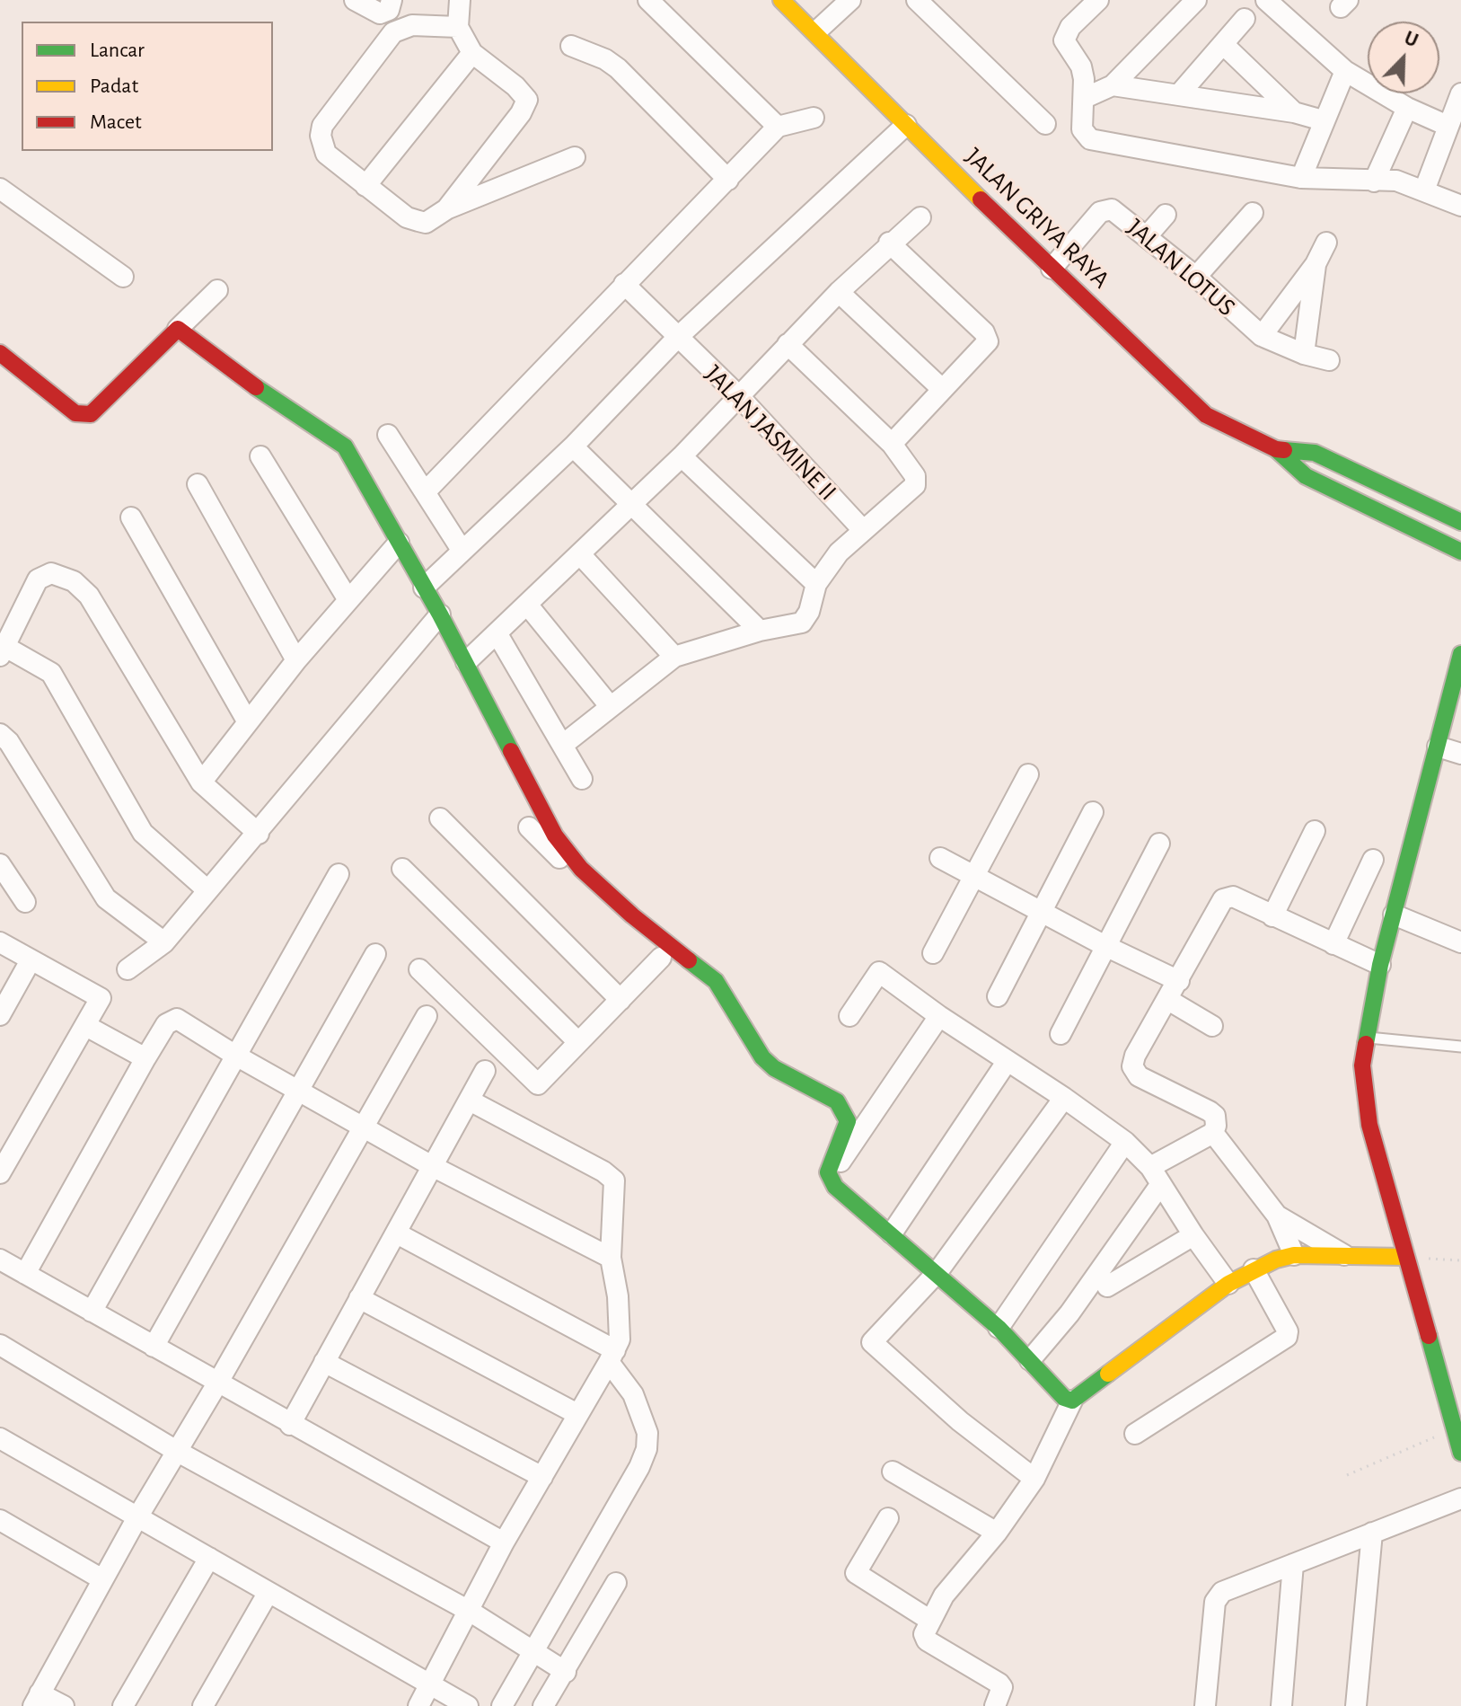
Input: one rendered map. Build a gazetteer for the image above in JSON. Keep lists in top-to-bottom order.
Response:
{
  "streets": {
    "street": ["JALAN GRIYA RAYA", "JALAN LOTUS", "JALAN JASMINE II"]
  },
  "crossings": [
    ["JALAN GRIYA RAYA", "JALAN LOTUS"]
  ],
  "legend": ["Lancar", "Padat", "Macet"],
  "north": "top right"
}
